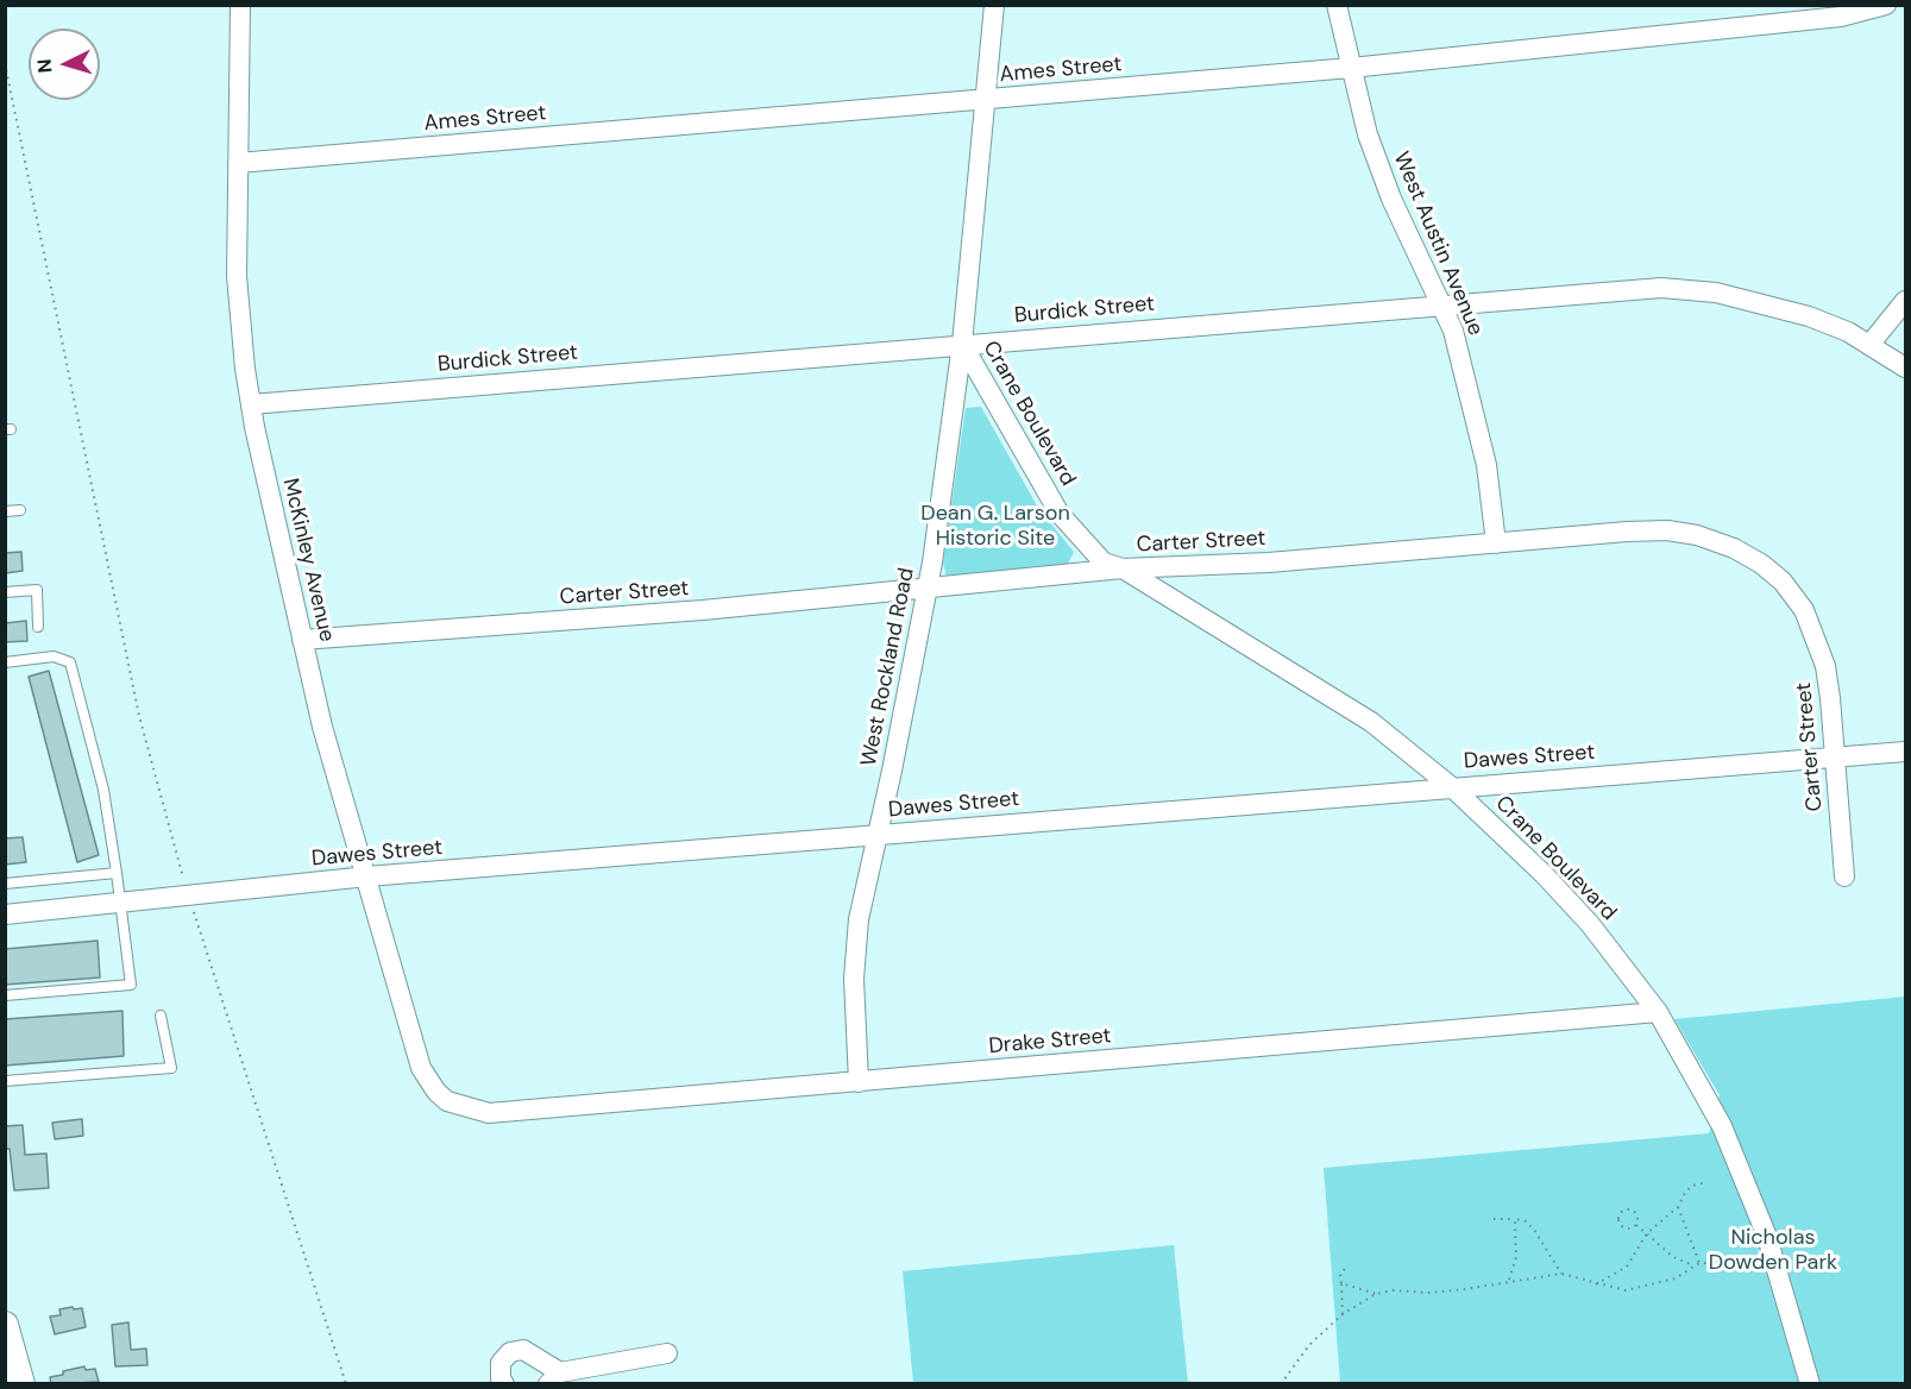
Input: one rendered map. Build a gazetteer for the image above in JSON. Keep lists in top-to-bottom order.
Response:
{
  "streets": {
    "street": [
      "Ames Street",
      "West Austin Avenue",
      "Burdick Street",
      "Crane Boulevard",
      "Carter Street",
      "McKinley Avenue",
      "West Rockland Road",
      "Dawes Street",
      "Drake Street"
    ]
  },
  "crossings": [
    ["Ames Street", "West Austin Avenue"],
    ["Ames Street", "McKinley Avenue"],
    ["Ames Street", "West Rockland Road"],
    ["West Austin Avenue", "Burdick Street"],
    ["West Austin Avenue", "Carter Street"],
    ["Burdick Street", "Crane Boulevard"],
    ["Burdick Street", "McKinley Avenue"],
    ["Burdick Street", "West Rockland Road"],
    ["Crane Boulevard", "Carter Street"],
    ["Crane Boulevard", "West Rockland Road"],
    ["Crane Boulevard", "Dawes Street"],
    ["Crane Boulevard", "Drake Street"],
    ["Carter Street", "McKinley Avenue"],
    ["Carter Street", "West Rockland Road"],
    ["Carter Street", "Dawes Street"],
    ["McKinley Avenue", "Dawes Street"],
    ["McKinley Avenue", "Drake Street"],
    ["West Rockland Road", "Dawes Street"],
    ["West Rockland Road", "Drake Street"]
  ],
  "parks": ["Dean G. Larson Historic Site", "Nicholas Dowden Park"],
  "north": "left"
}
